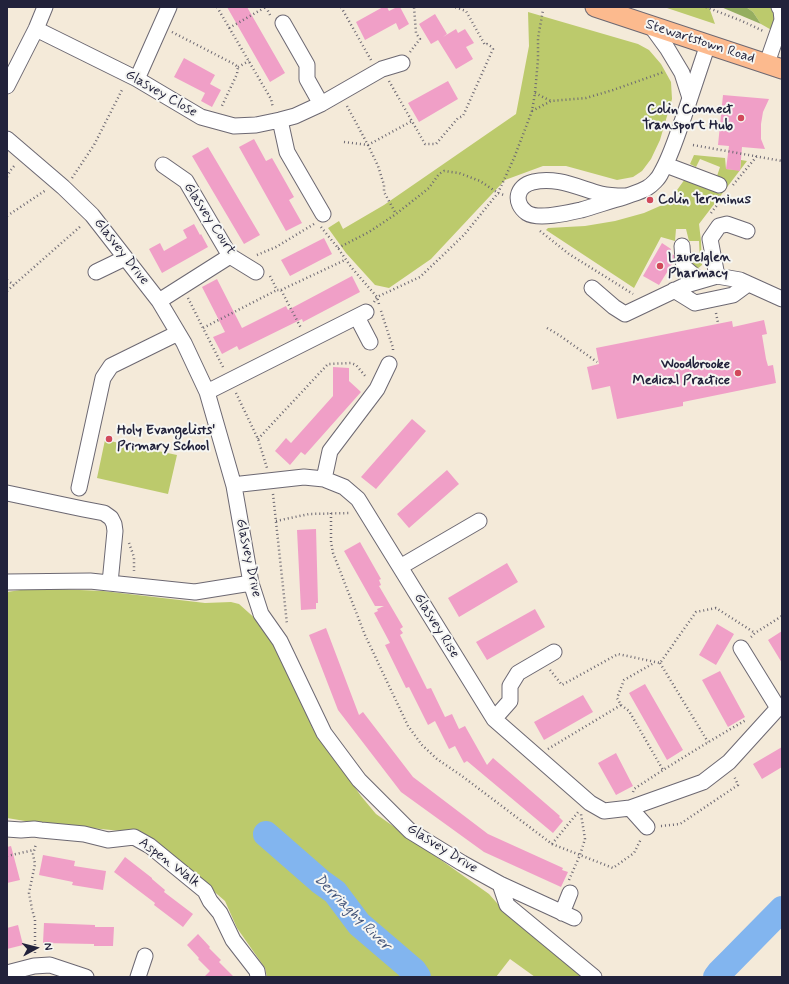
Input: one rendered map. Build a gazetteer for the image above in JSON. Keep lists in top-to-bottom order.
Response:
{
  "streets": {
    "main road": ["Stewartstown Road"],
    "street": [
      "Glasvey Close",
      "Glasvey Court",
      "Glasvey Drive",
      "Glasvey Rise",
      "Aspen Walk"
    ]
  },
  "crossings": [
    ["Glasvey Drive", "Glasvey Rise"]
  ],
  "water": ["Derriaghy River"],
  "places": [
    "Colin Connect Transport Hub",
    "Colin Terminus",
    "Laurelglen Pharmacy",
    "Woodbrooke Medical Practice",
    "Holy Evangelists' Primary School"
  ],
  "north": "right"
}
